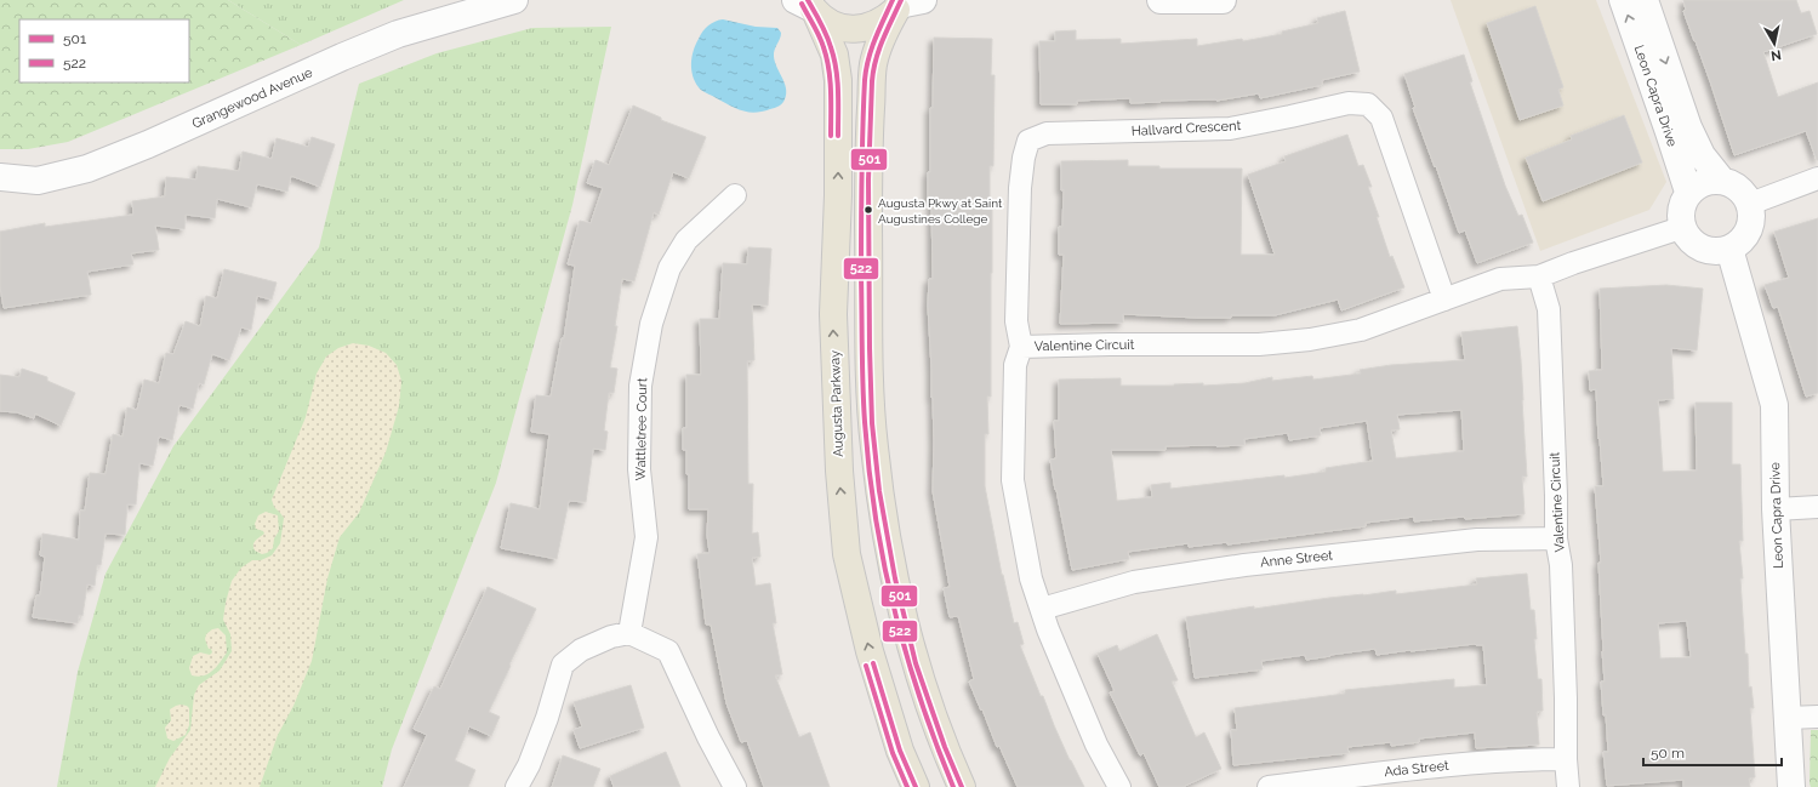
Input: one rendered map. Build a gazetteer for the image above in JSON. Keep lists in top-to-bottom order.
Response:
{
  "streets": {
    "main road": ["Augusta Parkway"],
    "street": [
      "Leon Capra Drive",
      "Grangewood Avenue",
      "Hallvard Crescent",
      "Valentine Circuit",
      "Wattletree Court",
      "Anne Street",
      "Ada Street"
    ]
  },
  "crossings": [
    ["Leon Capra Drive", "Valentine Circuit"],
    ["Hallvard Crescent", "Valentine Circuit"],
    ["Valentine Circuit", "Anne Street"],
    ["Valentine Circuit", "Ada Street"]
  ],
  "places": ["Augusta Pkwy at Saint Augustines College"],
  "lines": ["transit line 501", "transit line 522"],
  "legend": ["501", "522"],
  "scale_bar": "50 m",
  "north": "bottom"
}
